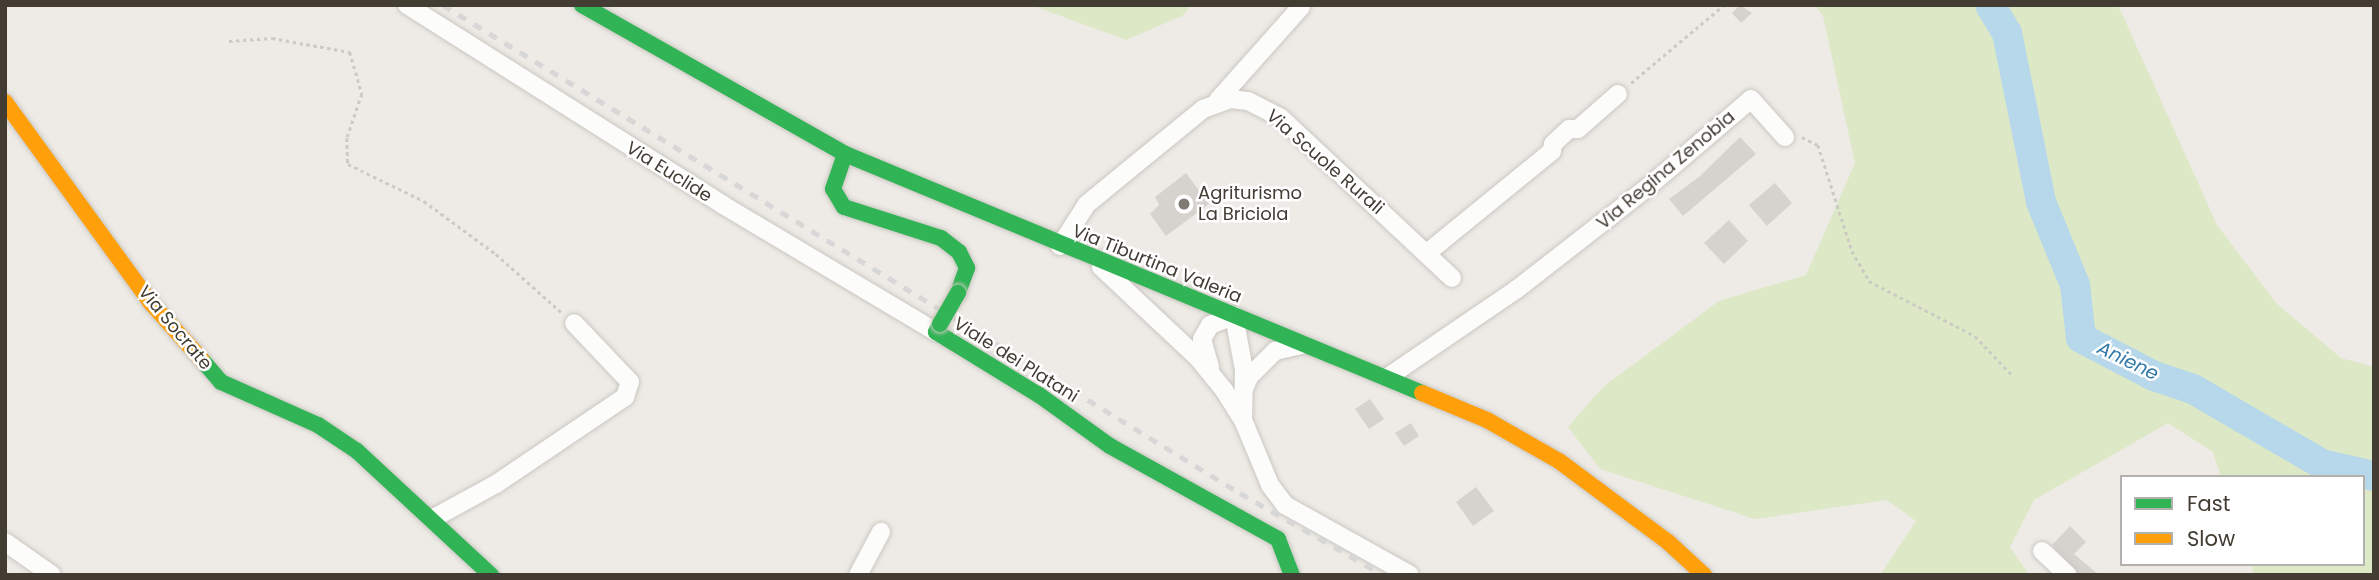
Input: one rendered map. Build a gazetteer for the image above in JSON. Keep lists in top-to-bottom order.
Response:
{
  "streets": {
    "street": [
      "Via Scuole Rurali",
      "Via Regina Zenobia",
      "Via Euclide",
      "Via Tiburtina Valeria",
      "Via Socrate",
      "Viale dei Platani"
    ]
  },
  "crossings": [
    ["Via Regina Zenobia", "Via Tiburtina Valeria"],
    ["Via Euclide", "Viale dei Platani"],
    ["Via Tiburtina Valeria", "Viale dei Platani"]
  ],
  "water": ["Aniene"],
  "places": ["Agriturismo La Briciola"],
  "legend": ["Fast", "Slow"]
}
